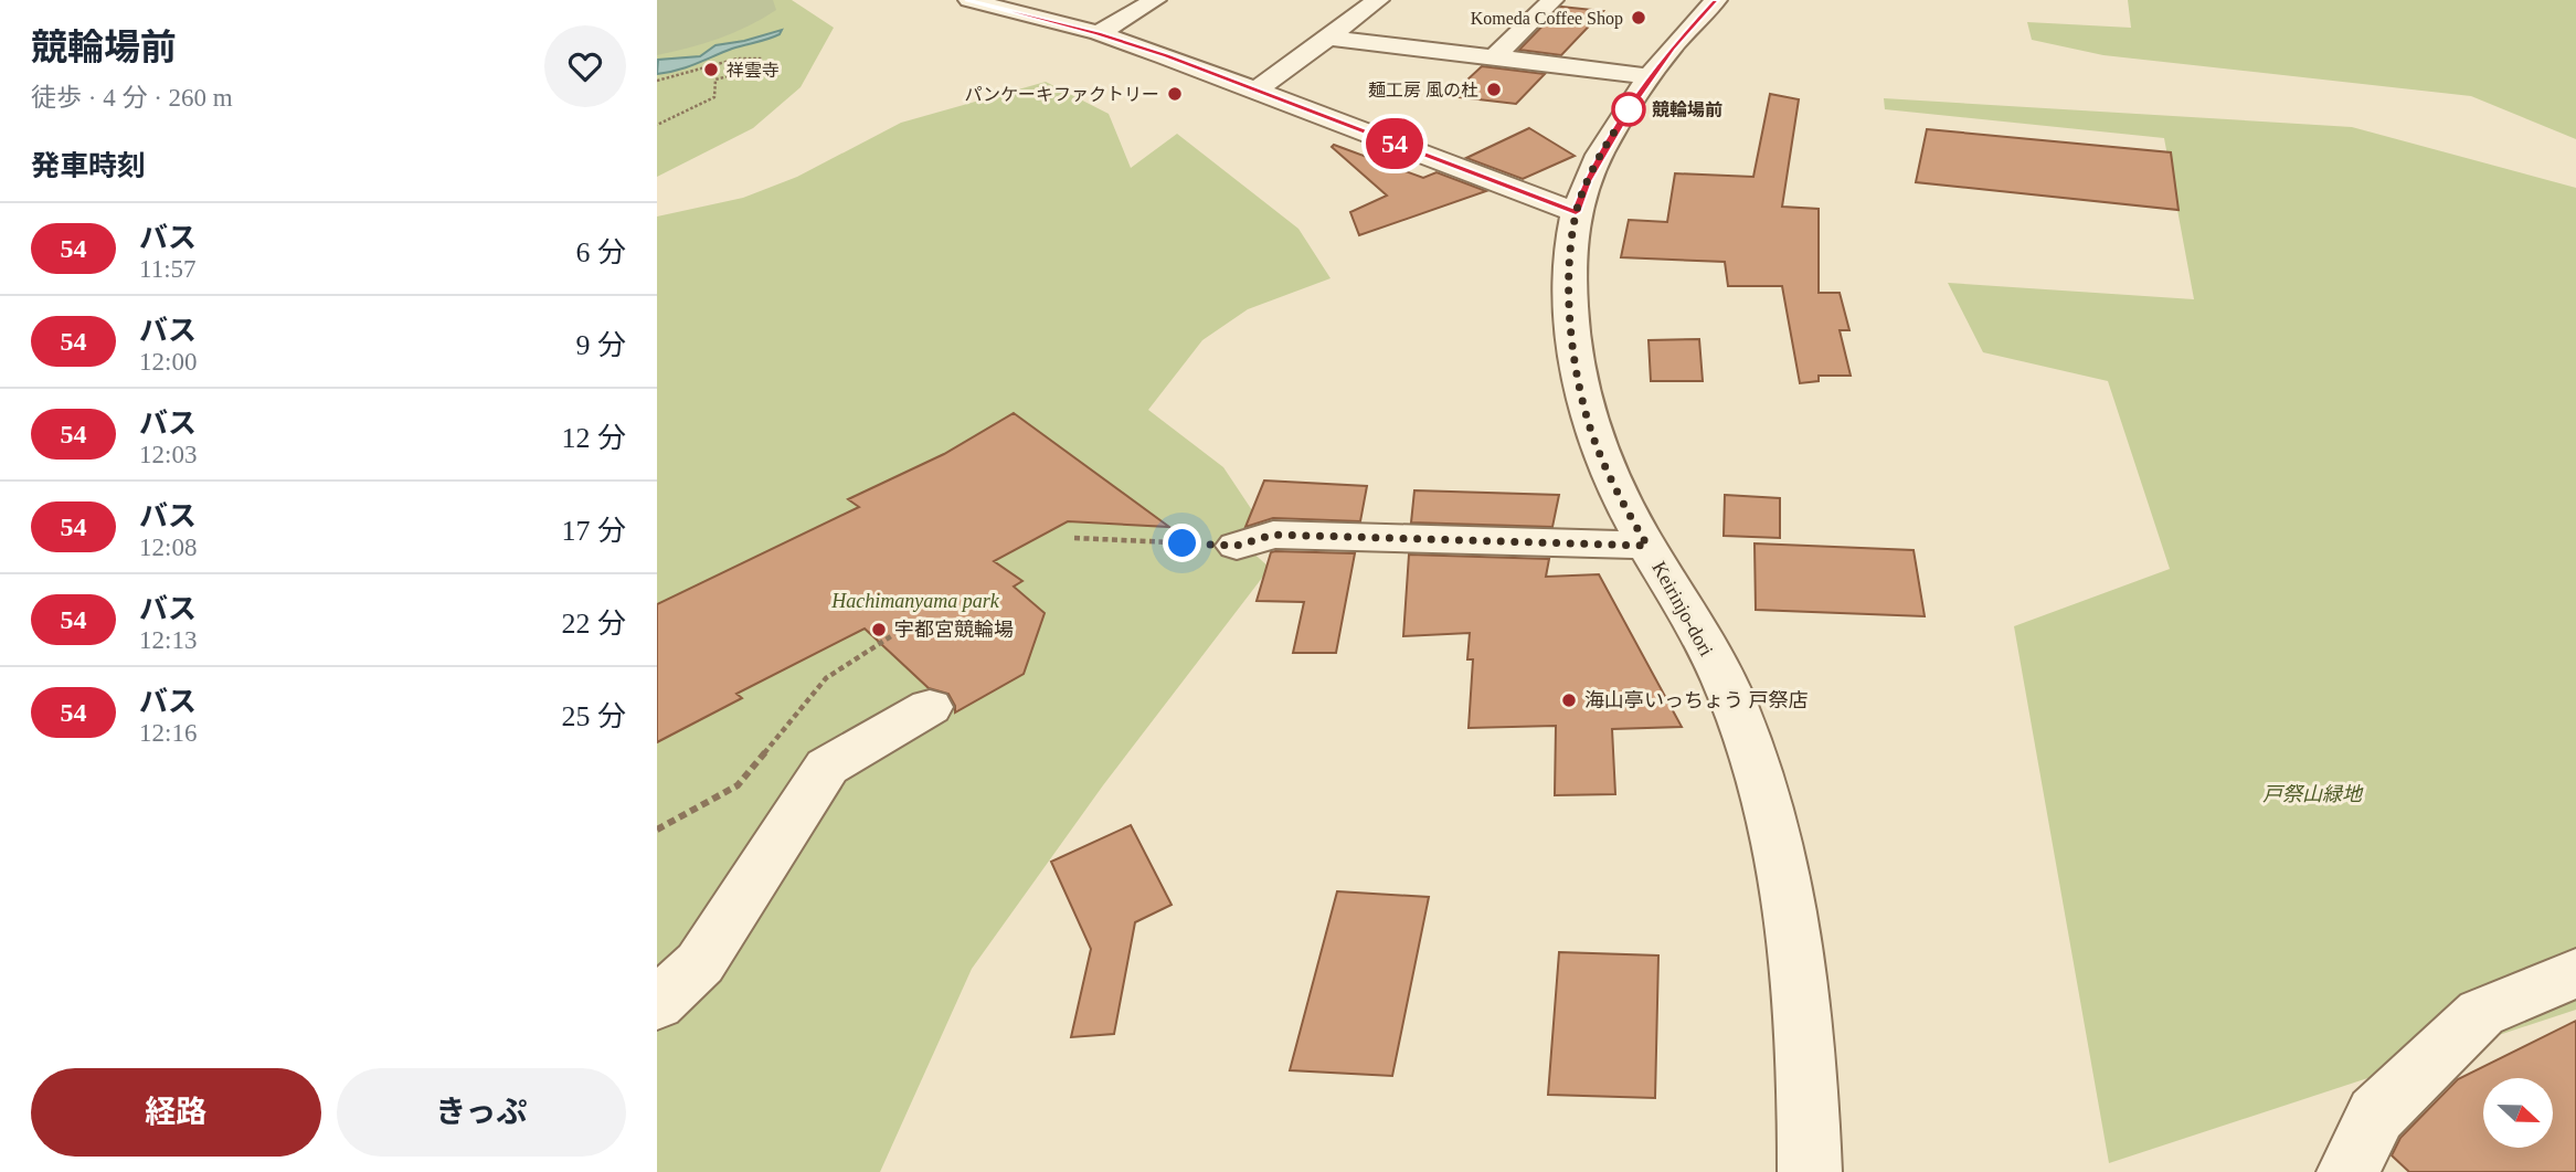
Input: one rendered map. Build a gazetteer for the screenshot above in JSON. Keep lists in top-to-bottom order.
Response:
{
  "streets": {
    "street": ["Keirinjo-dori"]
  },
  "parks": ["Hachimanyama park", "戸祭山緑地"],
  "places": [
    "Komeda Coffee Shop",
    "祥雲寺",
    "麺工房 風の杜",
    "パンケーキファクトリー",
    "競輪場前",
    "宇都宮競輪場",
    "海山亭いっちょう 戸祭店"
  ],
  "lines": ["bus line 54"],
  "north": "right",
  "page": {
    "heading": [
      ["競輪場前", "徒歩 · 4 分 · 260 m"],
      "発車時刻"
    ],
    "on_map": "54",
    "list": [
      {
        "mark": "54",
        "name": "バス",
        "note": "11:57",
        "value": "6 分"
      },
      {
        "mark": "54",
        "name": "バス",
        "note": "12:00",
        "value": "9 分"
      },
      {
        "mark": "54",
        "name": "バス",
        "note": "12:03",
        "value": "12 分"
      },
      {
        "mark": "54",
        "name": "バス",
        "note": "12:08",
        "value": "17 分"
      },
      {
        "mark": "54",
        "name": "バス",
        "note": "12:13",
        "value": "22 分"
      },
      {
        "mark": "54",
        "name": "バス",
        "note": "12:16",
        "value": "25 分"
      }
    ],
    "buttons": ["経路", "きっぷ"]
  }
}
